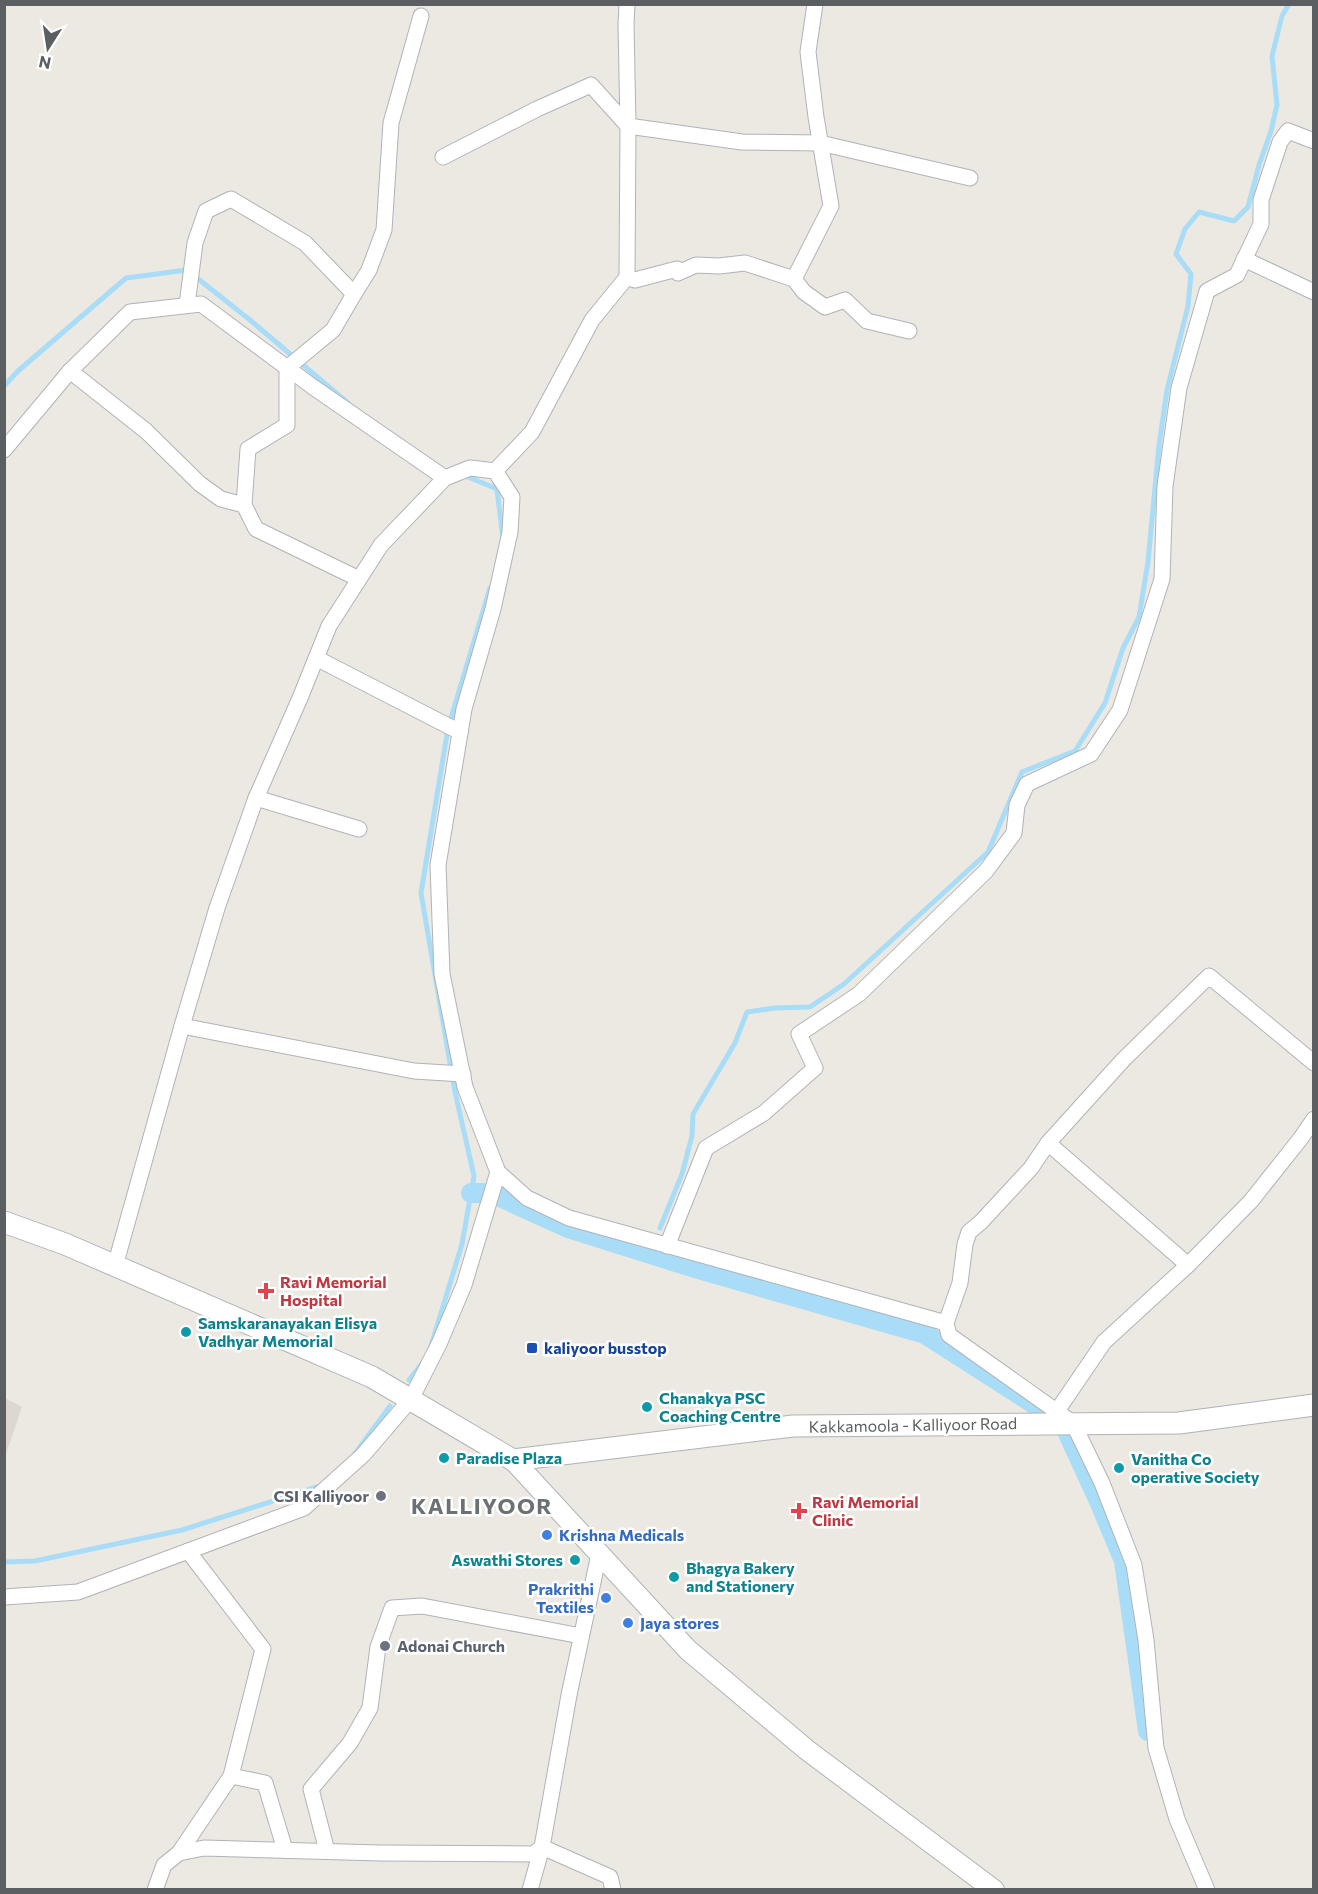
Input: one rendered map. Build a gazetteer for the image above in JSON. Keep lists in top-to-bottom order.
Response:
{
  "streets": {
    "main road": ["Kakkamoola - Kalliyoor Road"]
  },
  "districts": ["KALLIYOOR"],
  "places": {
    "health": ["Ravi Memorial Hospital", "Ravi Memorial Clinic"],
    "other": [
      "Samskaranayakan Elisya Vadhyar Memorial",
      "Chanakya PSC Coaching Centre",
      "Paradise Plaza",
      "Vanitha Co operative Society",
      "CSI Kalliyoor",
      "Krishna Medicals",
      "Aswathi Stores",
      "Bhagya Bakery and Stationery",
      "Prakrithi Textiles",
      "Jaya stores",
      "Adonai Church"
    ],
    "transit": ["kaliyoor busstop"]
  },
  "north": "bottom"
}
